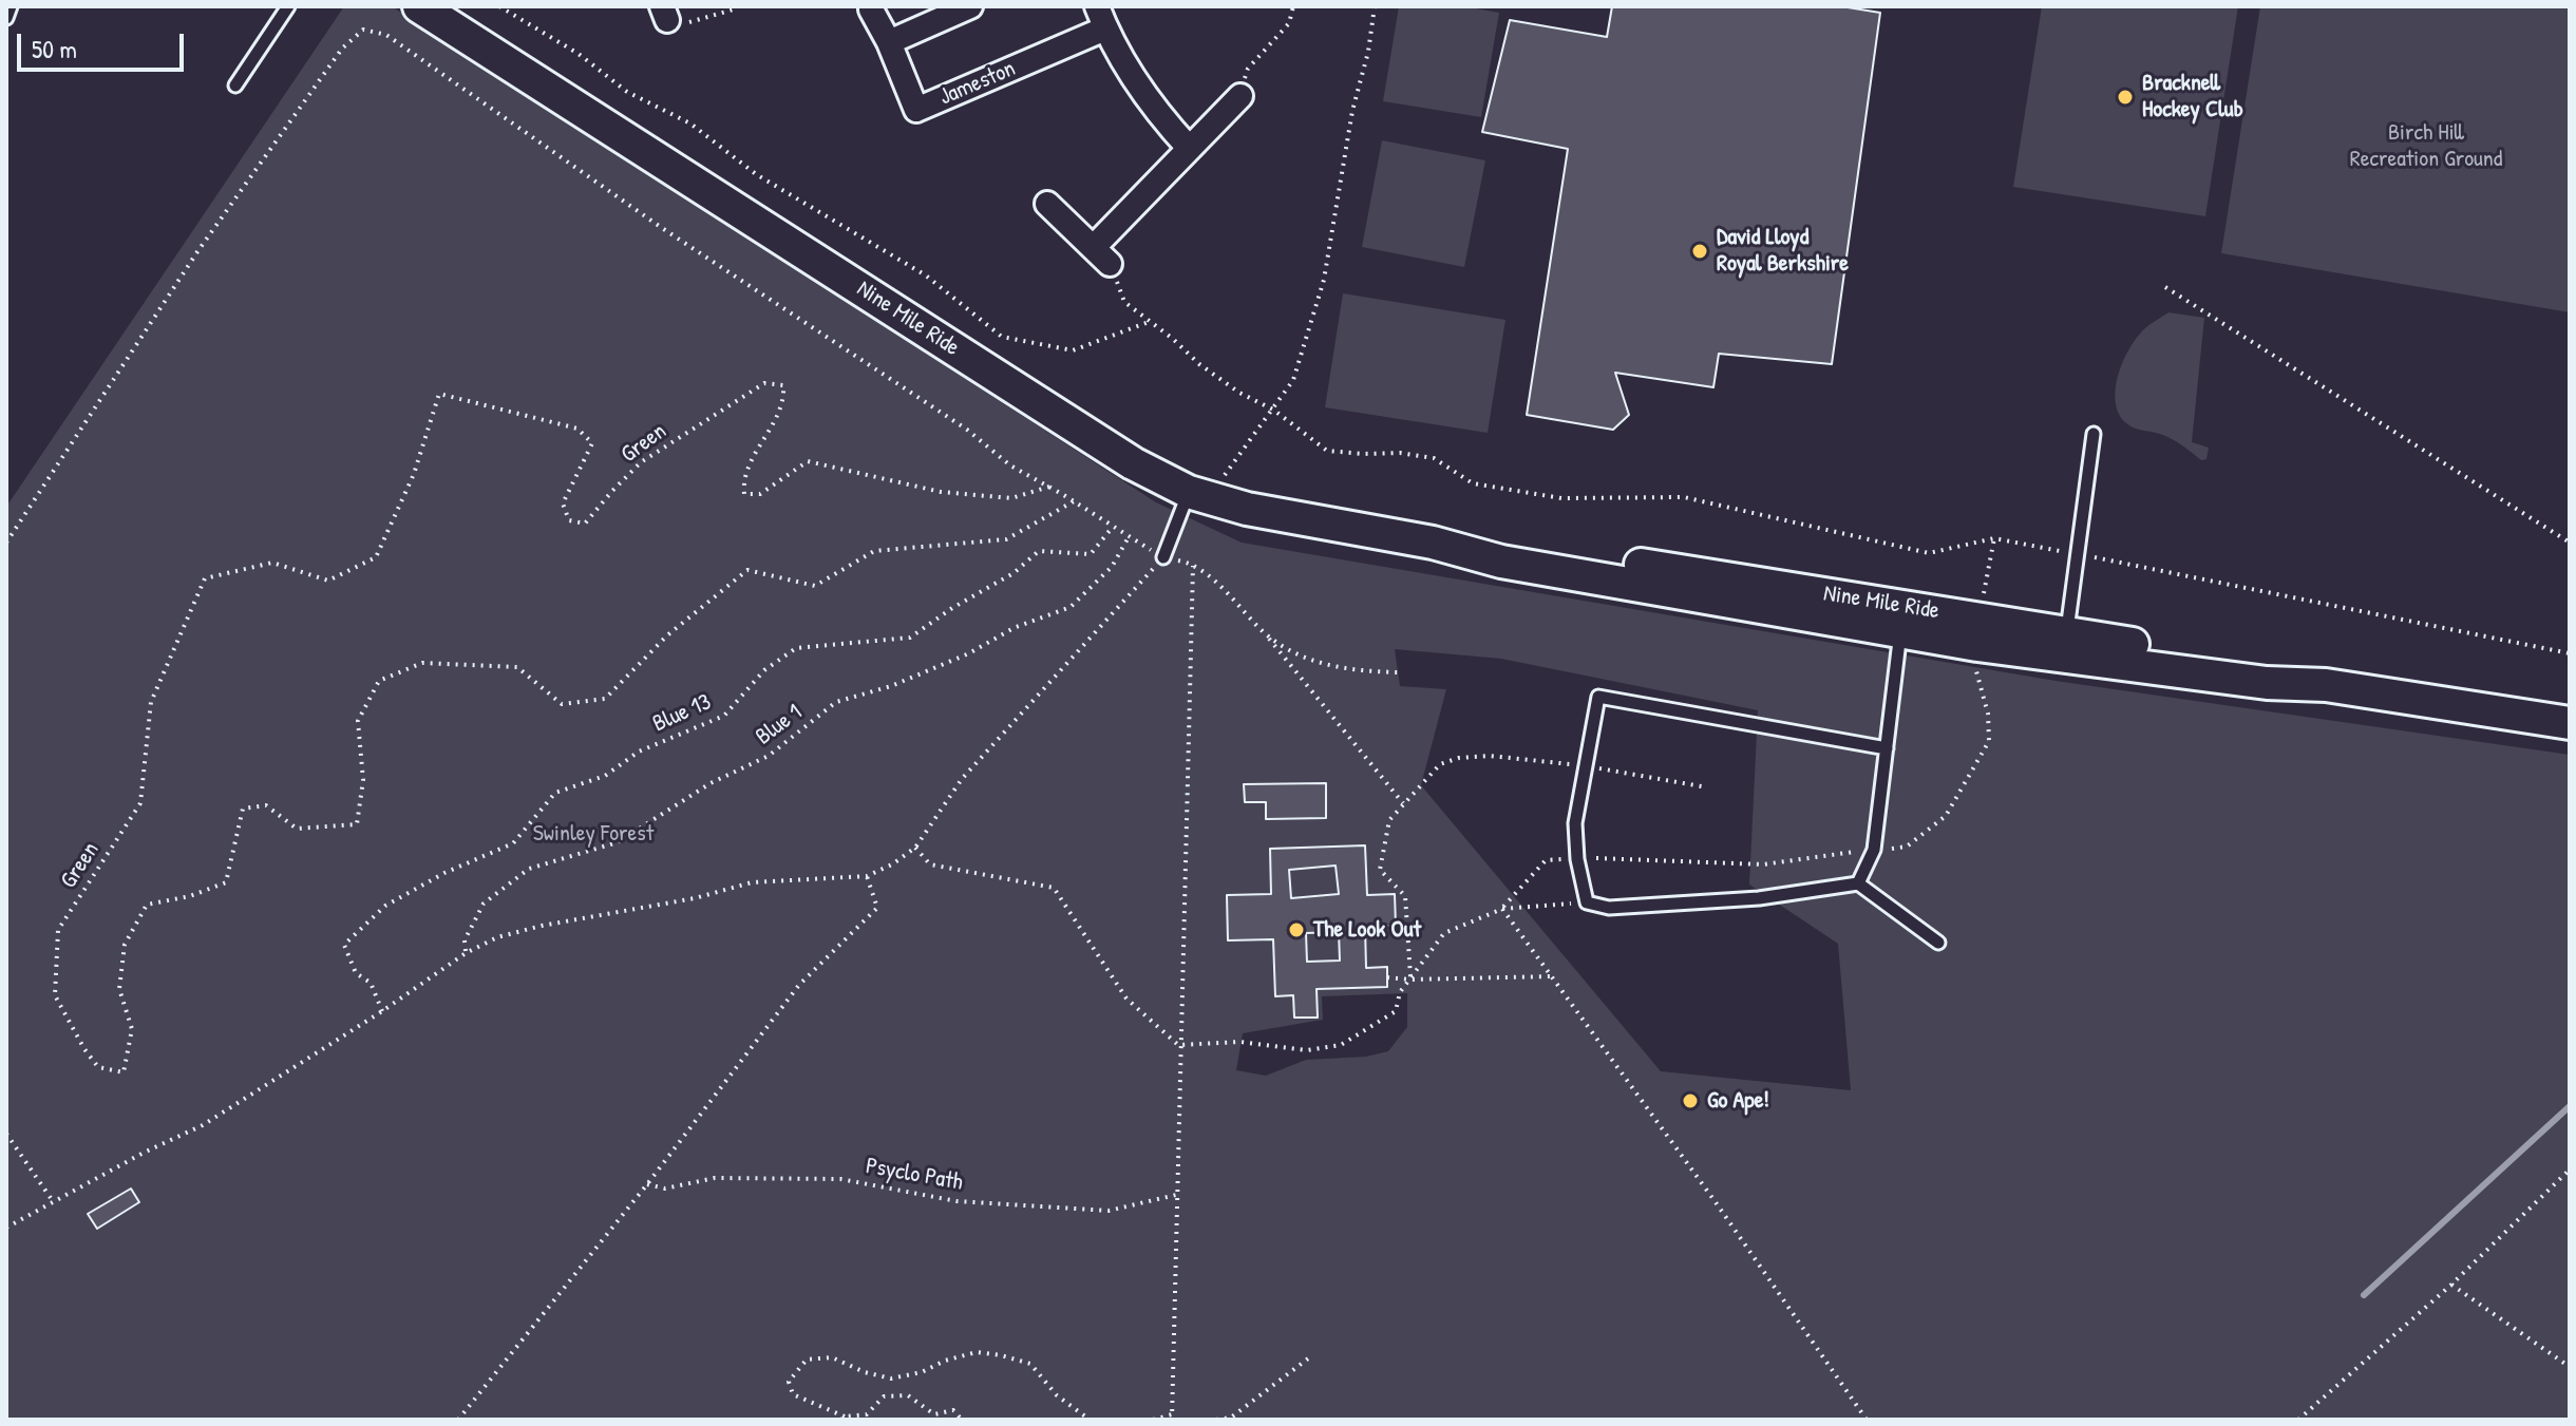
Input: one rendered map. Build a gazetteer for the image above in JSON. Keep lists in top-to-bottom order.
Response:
{
  "streets": {
    "main road": ["Nine Mile Ride"],
    "street": ["Jameston"],
    "path": [
      "Green",
      "Blue 13",
      "Blue 1",
      "Psyclo Path"
    ]
  },
  "parks": ["Birch Hill Recreation Ground", "Swinley Forest"],
  "places": [
    "Bracknell Hockey Club",
    "David Lloyd Royal Berkshire",
    "The Look Out",
    "Go Ape!"
  ],
  "scale_bar": "50 m"
}
